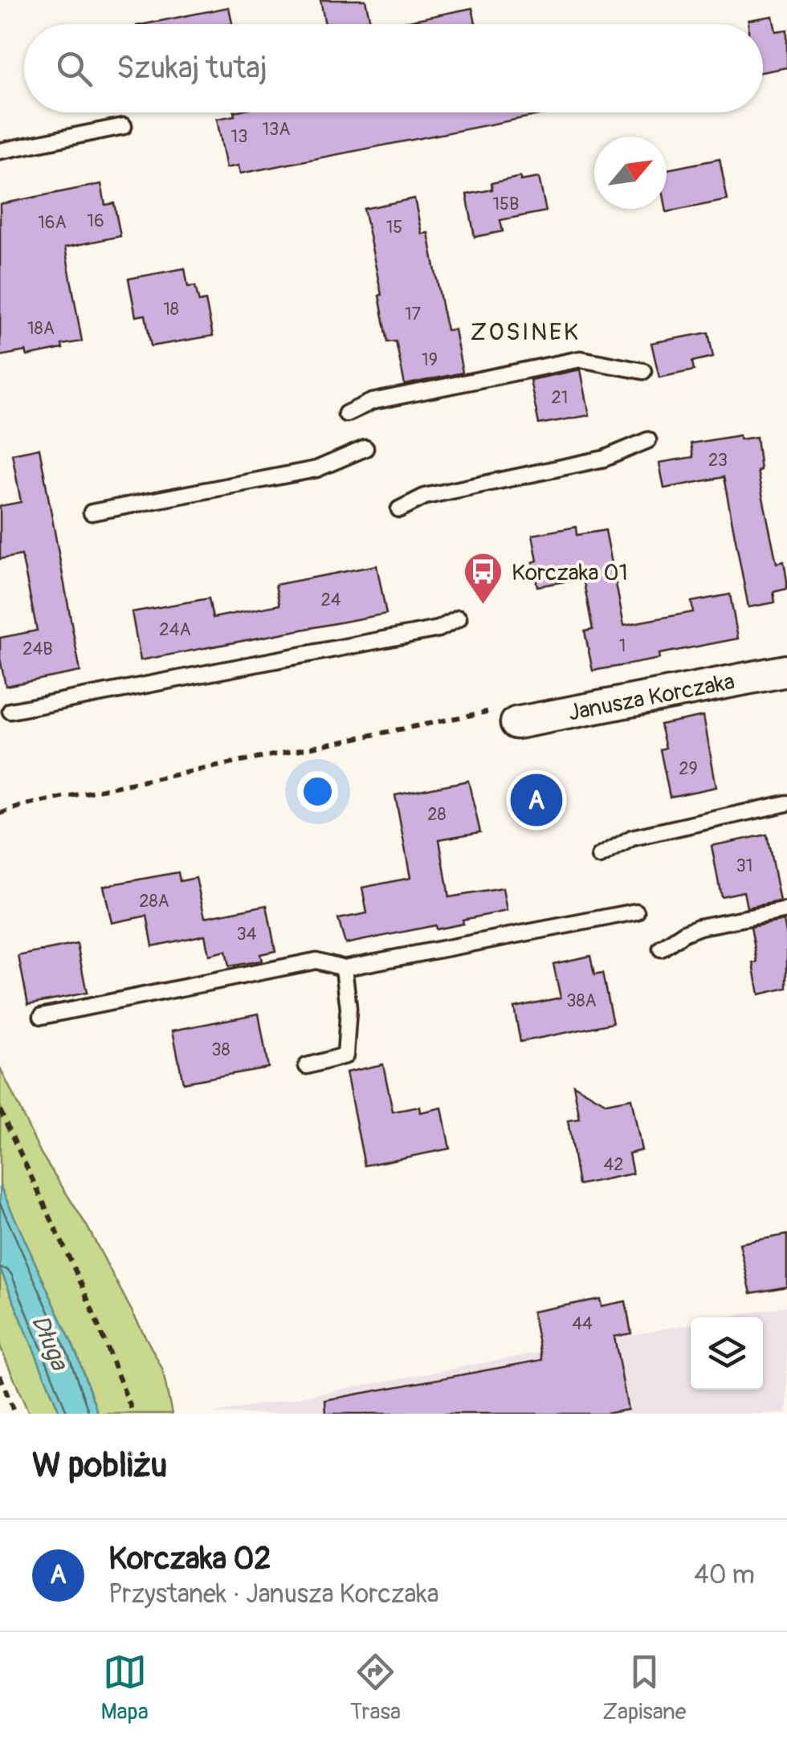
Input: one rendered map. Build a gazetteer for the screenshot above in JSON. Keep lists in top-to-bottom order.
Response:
{
  "streets": {
    "street": ["Janusza Korczaka"]
  },
  "districts": ["ZOSINEK"],
  "water": ["Długa"],
  "places": {
    "bus stop": ["Korczaka 01"]
  },
  "house_numbers": [
    "13A",
    "13",
    "15B",
    "16",
    "16A",
    "15",
    "18",
    "17",
    "18A",
    "19",
    "21",
    "23",
    "24",
    "24A",
    "1",
    "24B",
    "29",
    "28",
    "31",
    "28A",
    "34",
    "38A",
    "38",
    "42",
    "44"
  ],
  "north": "top right",
  "page": {
    "search": "Szukaj tutaj",
    "pins": "A",
    "heading": "W pobliżu",
    "list": [
      {
        "mark": "A",
        "name": "Korczaka 02",
        "note": "Przystanek · Janusza Korczaka",
        "value": "40 m"
      }
    ],
    "nav": ["Mapa", "Trasa", "Zapisane"]
  }
}
